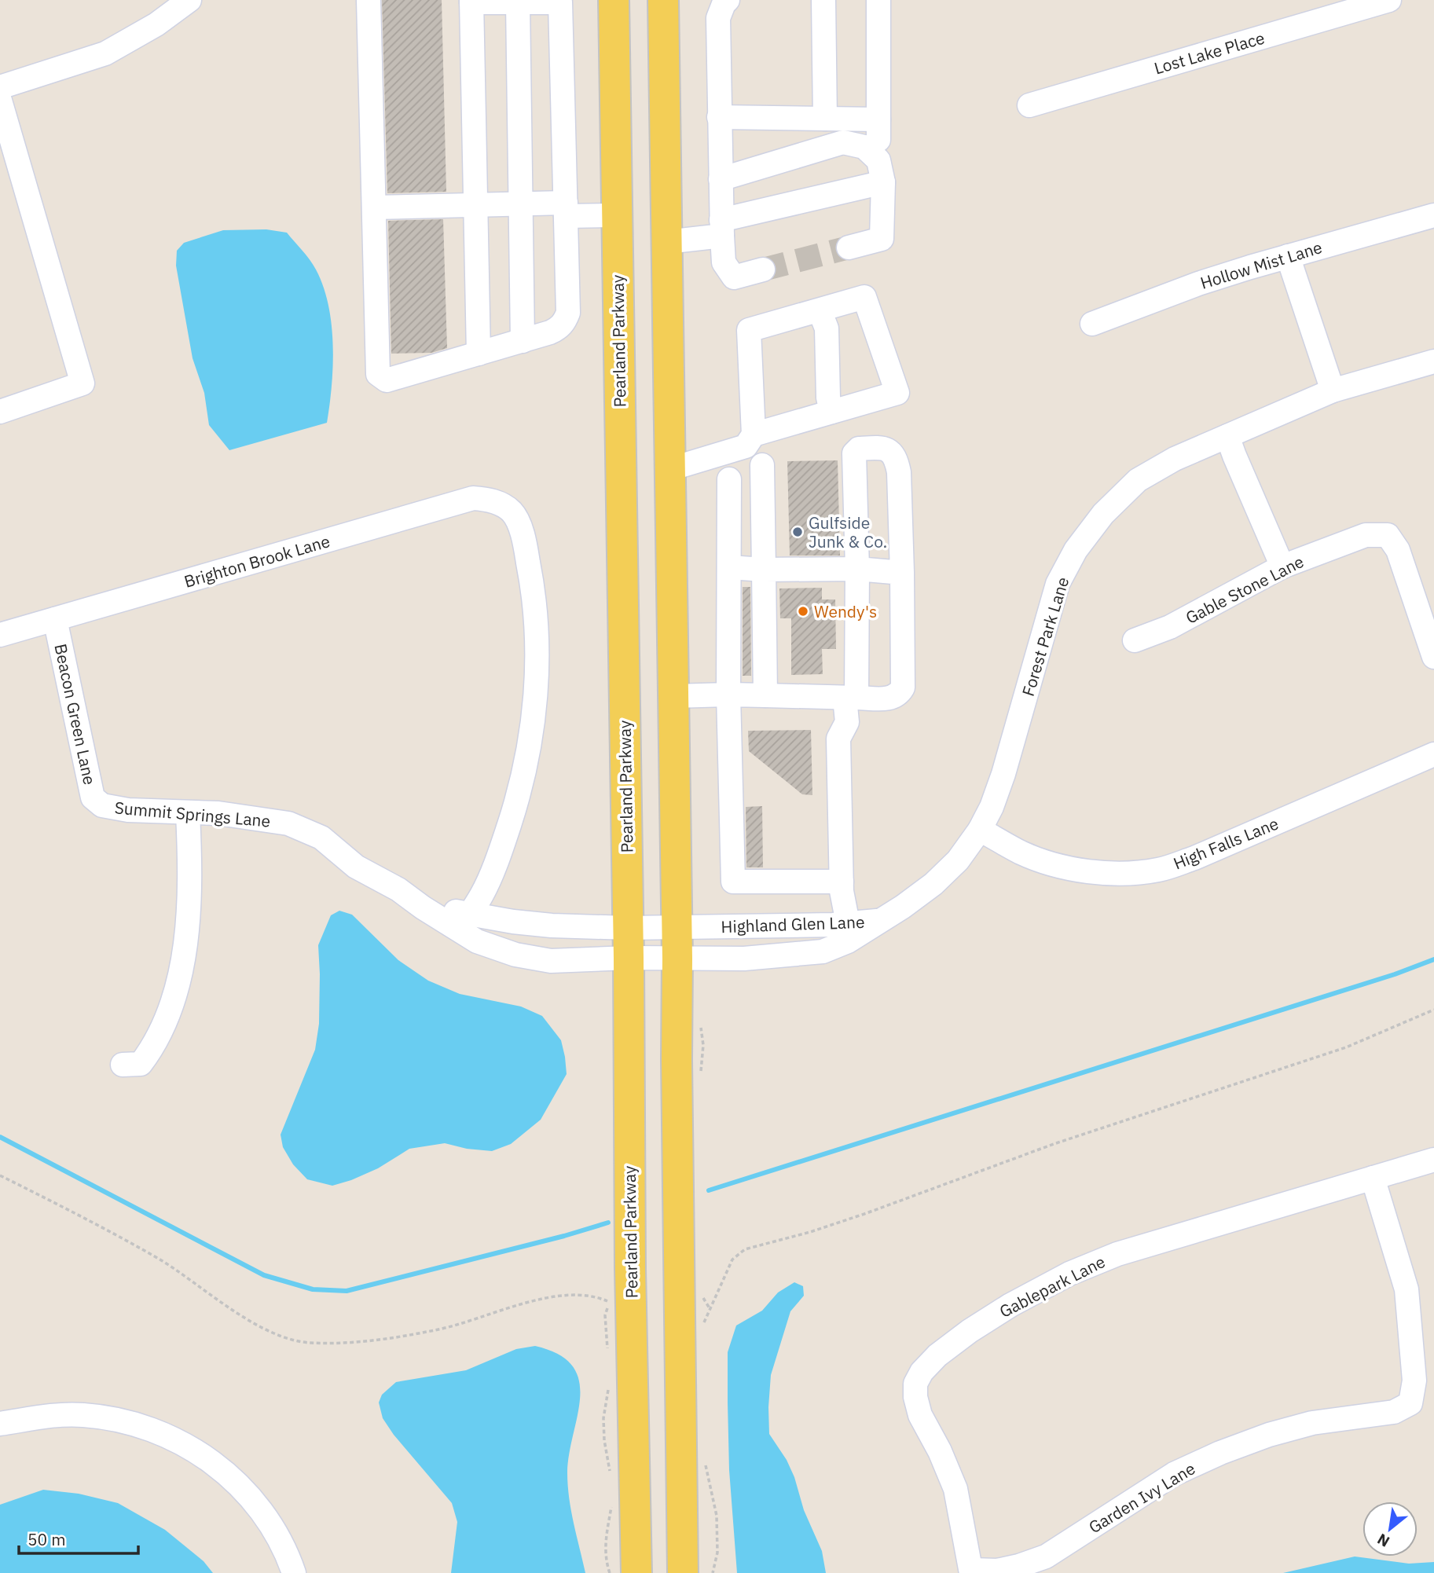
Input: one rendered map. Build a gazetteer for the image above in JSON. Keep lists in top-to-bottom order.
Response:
{
  "streets": {
    "main road": ["Pearland Parkway"],
    "street": [
      "Lost Lake Place",
      "Hollow Mist Lane",
      "Brighton Brook Lane",
      "Gable Stone Lane",
      "Forest Park Lane",
      "Beacon Green Lane",
      "Summit Springs Lane",
      "High Falls Lane",
      "Highland Glen Lane",
      "Gablepark Lane",
      "Garden Ivy Lane"
    ]
  },
  "crossings": [
    ["Pearland Parkway", "Summit Springs Lane"],
    ["Pearland Parkway", "Highland Glen Lane"],
    ["Brighton Brook Lane", "Beacon Green Lane"],
    ["Brighton Brook Lane", "Summit Springs Lane"],
    ["Forest Park Lane", "High Falls Lane"],
    ["Forest Park Lane", "Highland Glen Lane"],
    ["Beacon Green Lane", "Summit Springs Lane"],
    ["Summit Springs Lane", "Highland Glen Lane"],
    ["Gablepark Lane", "Garden Ivy Lane"]
  ],
  "places": ["Gulfside Junk & Co.", "Wendy's"],
  "scale_bar": "50 m",
  "north": "bottom left"
}
